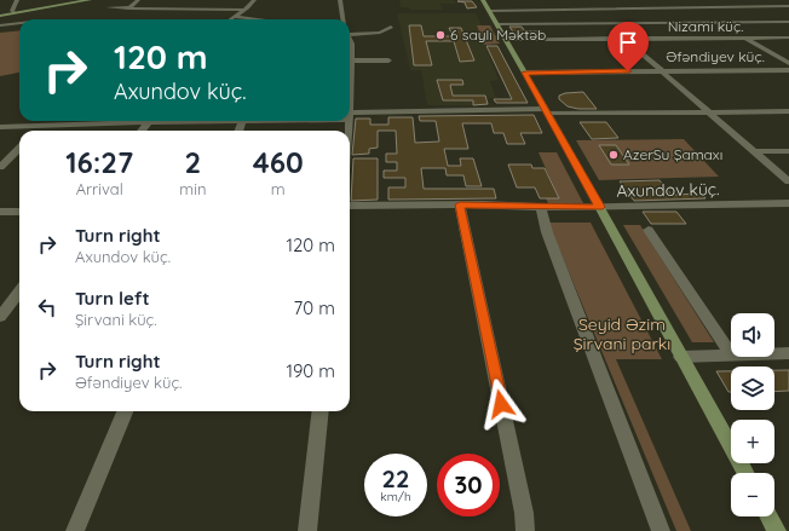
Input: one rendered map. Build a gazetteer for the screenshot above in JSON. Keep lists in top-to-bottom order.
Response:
{
  "streets": {
    "street": ["Nizami küç.", "Əfəndiyev küç.", "Axundov küç."]
  },
  "parks": ["Seyid Əzim Şirvani parkı"],
  "places": ["6 saylı Məktəb", "AzerSu Şamaxı"],
  "page": {
    "turn": ["120 m", "Axundov küç."],
    "eta": [
      "16:27",
      "Arrival",
      "2",
      "min",
      "460",
      "m"
    ],
    "list": [
      {
        "name": "Turn right",
        "note": "Axundov küç.",
        "value": "120 m"
      },
      {
        "name": "Turn left",
        "note": "Şirvani küç.",
        "value": "70 m"
      },
      {
        "name": "Turn right",
        "note": "Əfəndiyev küç.",
        "value": "190 m"
      }
    ],
    "map_buttons": ["+", "−"],
    "speed": "22 km/h",
    "limit": "30"
  }
}
